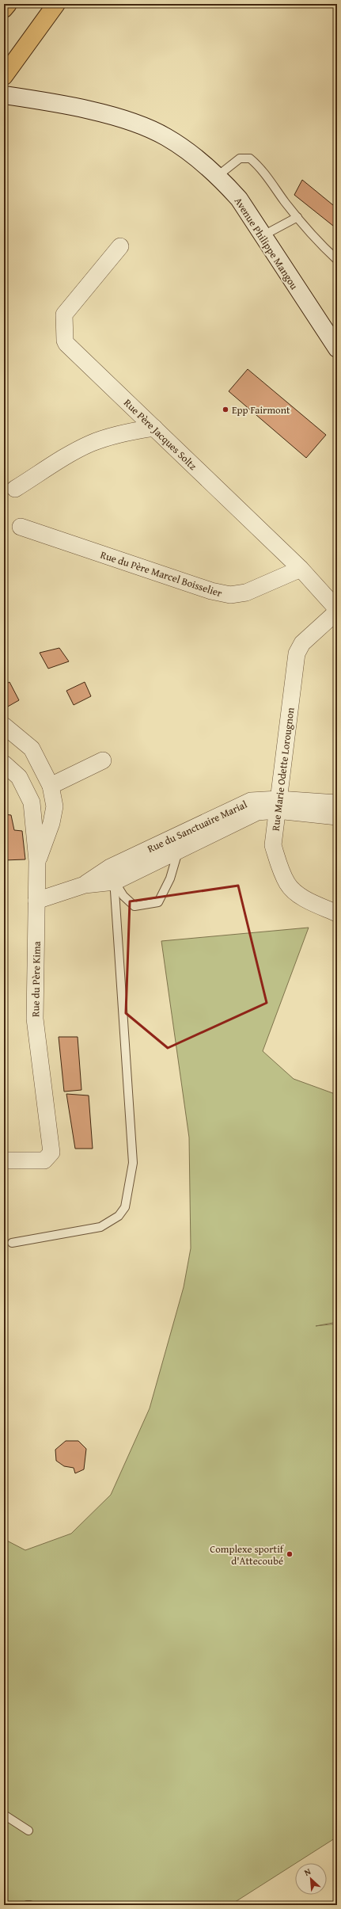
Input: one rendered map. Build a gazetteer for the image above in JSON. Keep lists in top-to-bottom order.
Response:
{
  "streets": {
    "street": [
      "Avenue Philippe Mangou",
      "Rue Père Jacques Soltz",
      "Rue du Père Marcel Boisselier",
      "Rue Marie Odette Lorougnon",
      "Rue du Sanctuaire Marial",
      "Rue du Père Kima"
    ]
  },
  "crossings": [
    ["Rue Père Jacques Soltz", "Rue du Père Marcel Boisselier"],
    ["Rue Marie Odette Lorougnon", "Rue du Sanctuaire Marial"],
    ["Rue du Sanctuaire Marial", "Rue du Père Kima"]
  ],
  "places": ["Epp Fairmont", "Complexe sportif d'Attecoubé"],
  "north": "top left"
}
